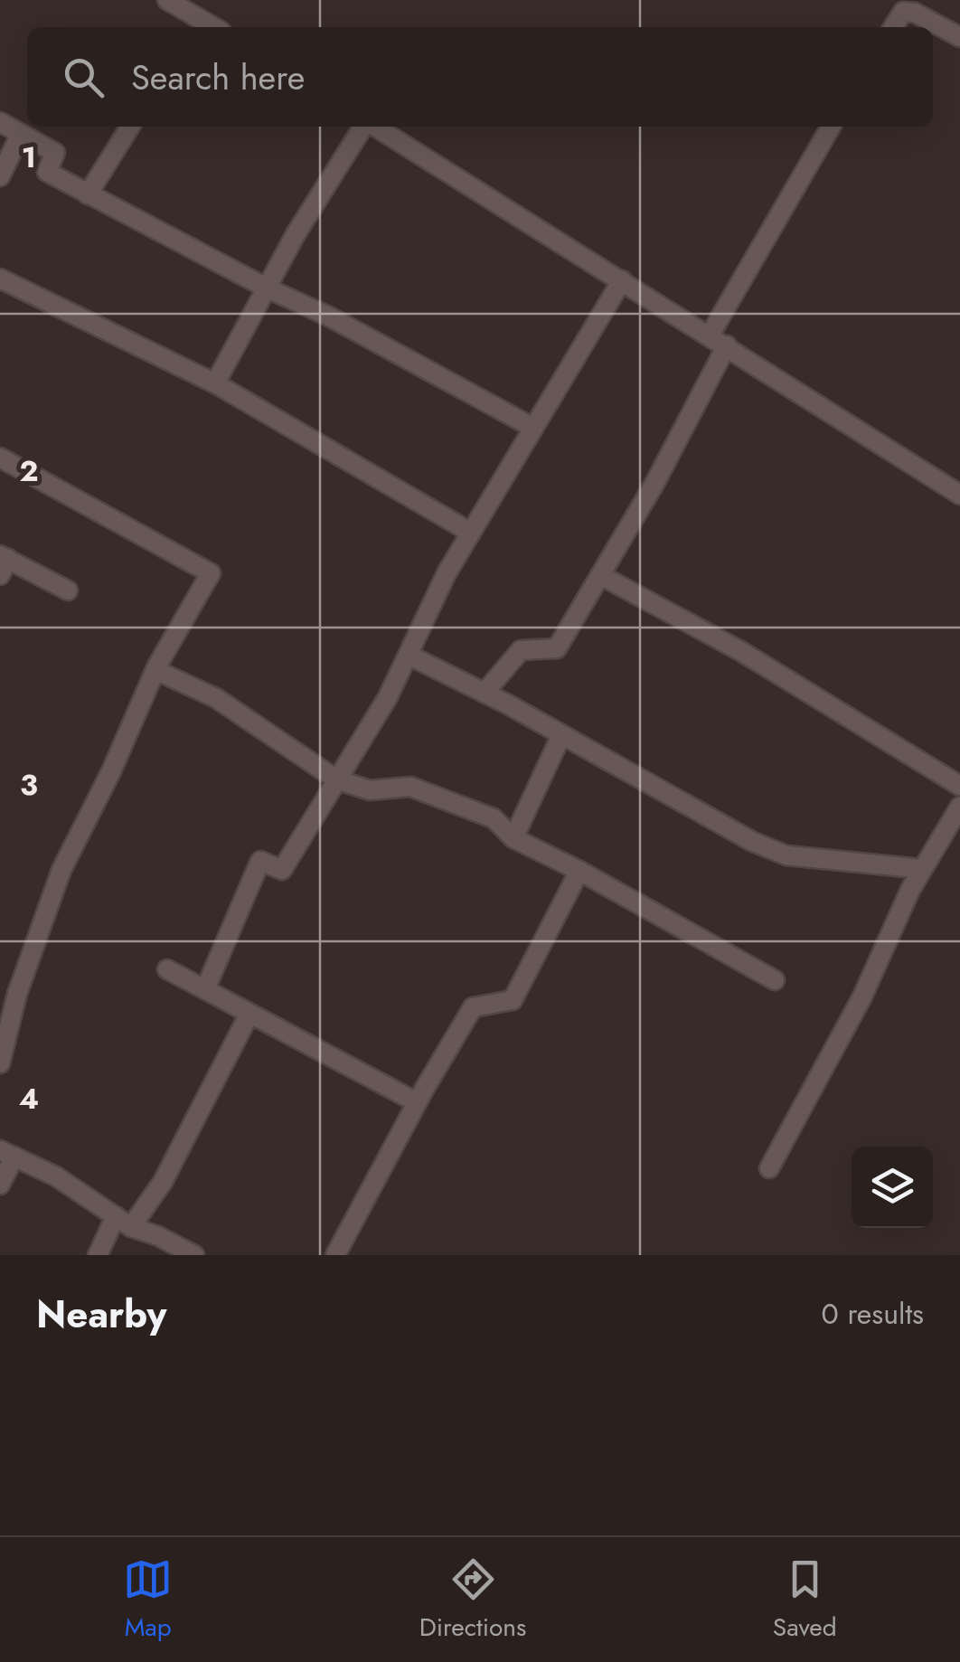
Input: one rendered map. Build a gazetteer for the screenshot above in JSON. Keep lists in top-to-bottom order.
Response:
{
  "page": {
    "search": "Search here",
    "heading": ["Nearby", "0 results"],
    "nav": ["Map", "Directions", "Saved"]
  },
  "grid": {
    "rows": [
      "1",
      "2",
      "3",
      "4"
    ]
  }
}
